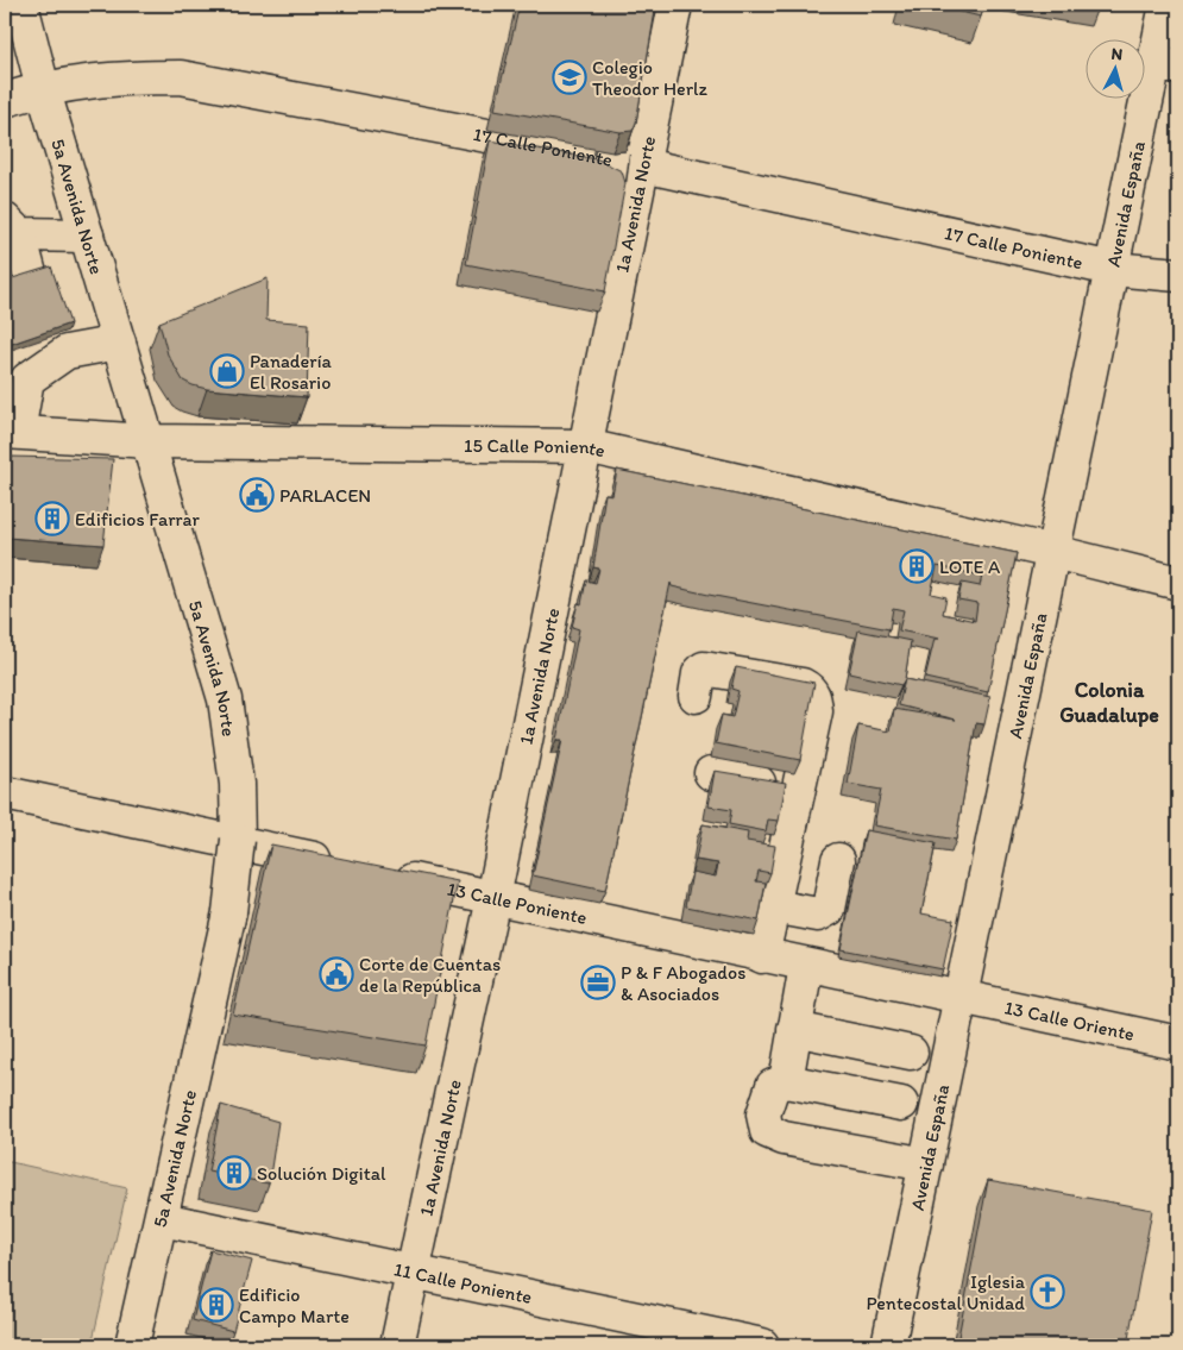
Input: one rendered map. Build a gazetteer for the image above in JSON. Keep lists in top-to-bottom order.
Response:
{
  "streets": {
    "street": [
      "17 Calle Poniente",
      "1a Avenida Norte",
      "Avenida España",
      "5a Avenida Norte",
      "15 Calle Poniente",
      "13 Calle Poniente",
      "13 Calle Oriente",
      "11 Calle Poniente"
    ]
  },
  "crossings": [
    ["17 Calle Poniente", "1a Avenida Norte"],
    ["17 Calle Poniente", "Avenida España"],
    ["17 Calle Poniente", "5a Avenida Norte"],
    ["1a Avenida Norte", "15 Calle Poniente"],
    ["1a Avenida Norte", "13 Calle Poniente"],
    ["1a Avenida Norte", "11 Calle Poniente"],
    ["Avenida España", "15 Calle Poniente"],
    ["Avenida España", "13 Calle Poniente"],
    ["Avenida España", "13 Calle Oriente"],
    ["5a Avenida Norte", "15 Calle Poniente"],
    ["5a Avenida Norte", "11 Calle Poniente"],
    ["13 Calle Poniente", "13 Calle Oriente"]
  ],
  "districts": ["Colonia Guadalupe"],
  "places": {
    "school or university": ["Colegio Theodor Herlz"],
    "shop": ["Panadería El Rosario"],
    "public building": ["PARLACEN", "Corte de Cuentas de la República"],
    "building": [
      "Edificios Farrar",
      "LOTE A",
      "Solución Digital",
      "Edificio Campo Marte"
    ],
    "office": ["P & F Abogados & Asociados"],
    "church": ["Iglesia Pentecostal Unidad"]
  },
  "north": "top"
}
